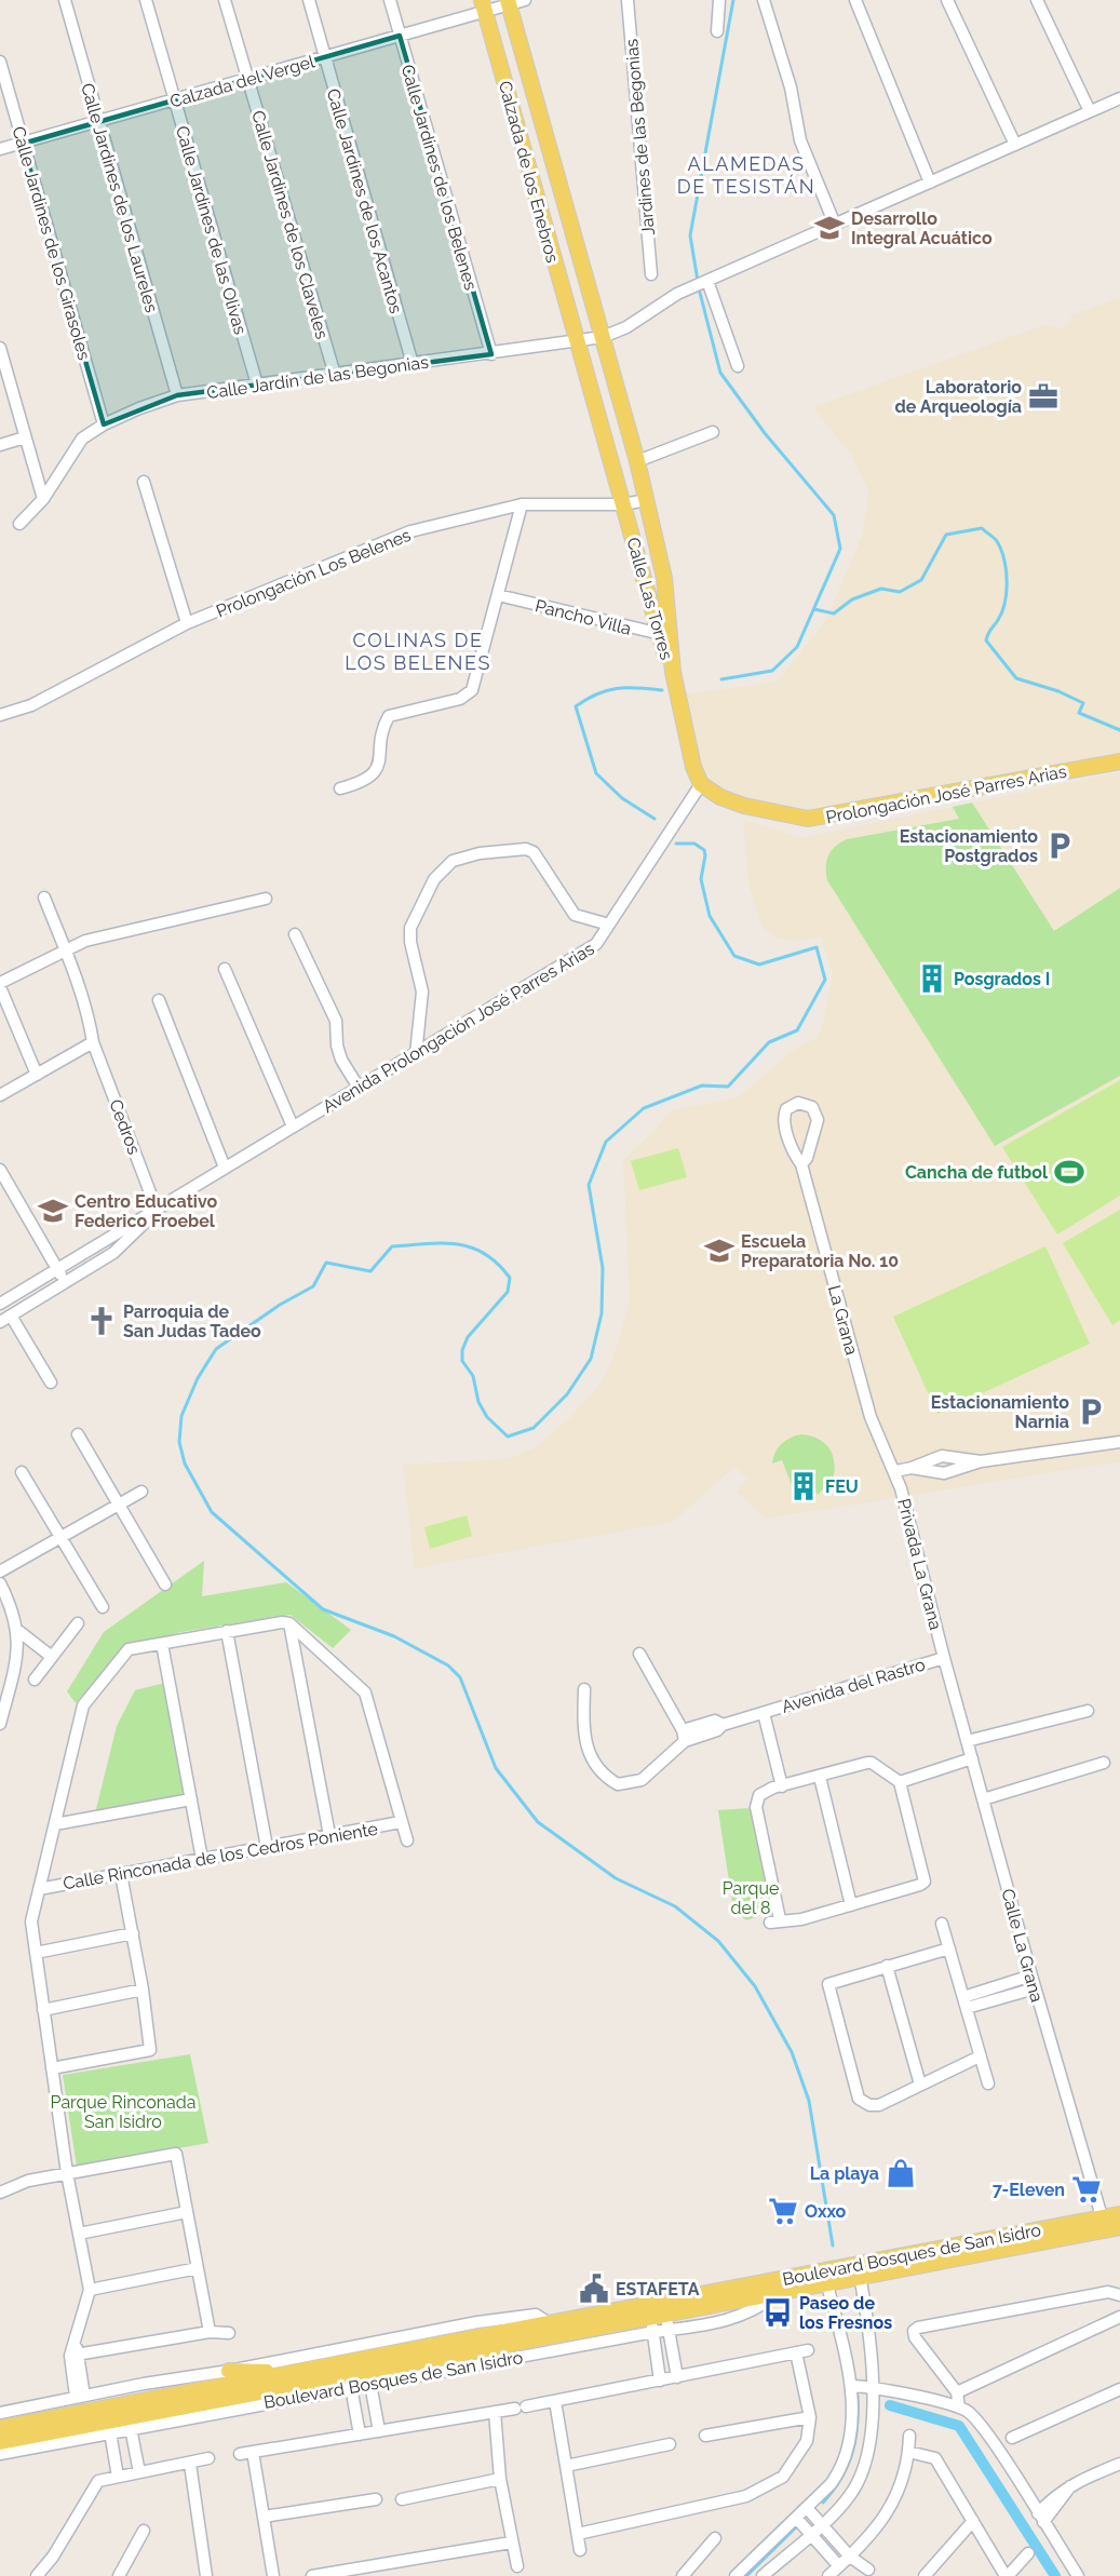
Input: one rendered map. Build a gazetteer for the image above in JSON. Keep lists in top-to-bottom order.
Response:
{
  "streets": {
    "main road": [
      "Calzada de los Enebros",
      "Calle Las Torres",
      "Prolongación José Parres Arias",
      "Boulevard Bosques de San Isidro"
    ],
    "street": [
      "Calzada del Vergel",
      "Jardines de las Begonias",
      "Calle Jardines de los Belenes",
      "Calle Jardines de los Laureles",
      "Calle Jardines de los Acantos",
      "Calle Jardines de los Claveles",
      "Calle Jardines de las Olivas",
      "Calle Jardines de los Girasoles",
      "Calle Jardín de las Begonias",
      "Prolongación Los Belenes",
      "Pancho Villa",
      "Avenida Prolongación José Parres Arias",
      "Cedros",
      "La Grana",
      "Privada La Grana",
      "Avenida del Rastro",
      "Calle Rinconada de los Cedros Poniente",
      "Calle La Grana"
    ]
  },
  "crossings": [
    ["Calzada del Vergel", "Calzada de los Enebros"],
    ["Calzada del Vergel", "Calle Jardines de los Belenes"],
    ["Calzada del Vergel", "Calle Jardines de los Laureles"],
    ["Calzada del Vergel", "Calle Jardines de los Acantos"],
    ["Calzada del Vergel", "Calle Jardines de los Claveles"],
    ["Calzada del Vergel", "Calle Jardines de las Olivas"],
    ["Calzada del Vergel", "Calle Jardines de los Girasoles"],
    ["Calzada de los Enebros", "Calle Jardín de las Begonias"],
    ["Calzada de los Enebros", "Calle Las Torres"],
    ["Calle Jardines de los Belenes", "Calle Jardín de las Begonias"],
    ["Calle Jardines de los Laureles", "Calle Jardín de las Begonias"],
    ["Calle Jardines de los Acantos", "Calle Jardín de las Begonias"],
    ["Calle Jardines de los Claveles", "Calle Jardín de las Begonias"],
    ["Calle Jardines de las Olivas", "Calle Jardín de las Begonias"],
    ["Calle Jardines de los Girasoles", "Calle Jardín de las Begonias"],
    ["Calle Jardín de las Begonias", "Calle Las Torres"],
    ["Prolongación Los Belenes", "Calle Las Torres"],
    ["Calle Las Torres", "Pancho Villa"],
    ["Calle Las Torres", "Prolongación José Parres Arias"],
    ["Calle Las Torres", "Avenida Prolongación José Parres Arias"],
    ["Prolongación José Parres Arias", "Avenida Prolongación José Parres Arias"],
    ["Avenida Prolongación José Parres Arias", "Cedros"],
    ["La Grana", "Privada La Grana"],
    ["Privada La Grana", "Avenida del Rastro"],
    ["Privada La Grana", "Calle La Grana"],
    ["Avenida del Rastro", "Calle La Grana"],
    ["Calle La Grana", "Boulevard Bosques de San Isidro"]
  ],
  "districts": ["ALAMEDAS DE TESISTÁN", "COLINAS DE LOS BELENES"],
  "parks": ["Parque del 8", "Parque Rinconada San Isidro"],
  "places": {
    "school or university": ["Desarrollo Integral Acuático", "Centro Educativo Federico Froebel", "Escuela Preparatoria No. 10"],
    "office": ["Laboratorio de Arqueología"],
    "parking": ["Estacionamiento Postgrados", "Estacionamiento Narnia"],
    "building": ["Posgrados I", "FEU"],
    "sports": ["Cancha de futbol"],
    "church": ["Parroquia de San Judas Tadeo"],
    "shop": ["La playa"],
    "supermarket": ["7-Eleven", "Oxxo"],
    "public building": ["ESTAFETA"],
    "bus stop": ["Paseo de los Fresnos"]
  }
}
